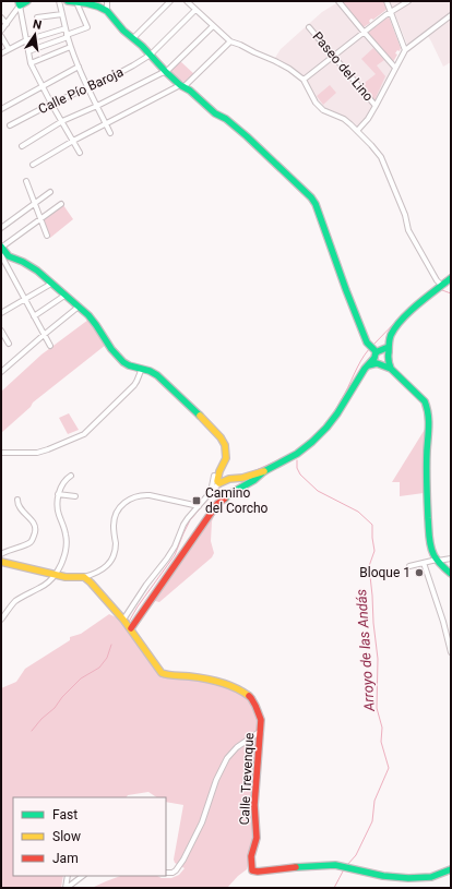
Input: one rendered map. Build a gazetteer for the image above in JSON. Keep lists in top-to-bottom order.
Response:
{
  "streets": {
    "street": ["Paseo del Lino", "Calle Pío Baroja", "Calle Trevenque"]
  },
  "water": ["Arroyo de las Andás"],
  "places": {
    "transit": ["Camino del Corcho"],
    "other": ["Bloque 1"]
  },
  "legend": ["Fast", "Slow", "Jam"],
  "north": "top"
}
